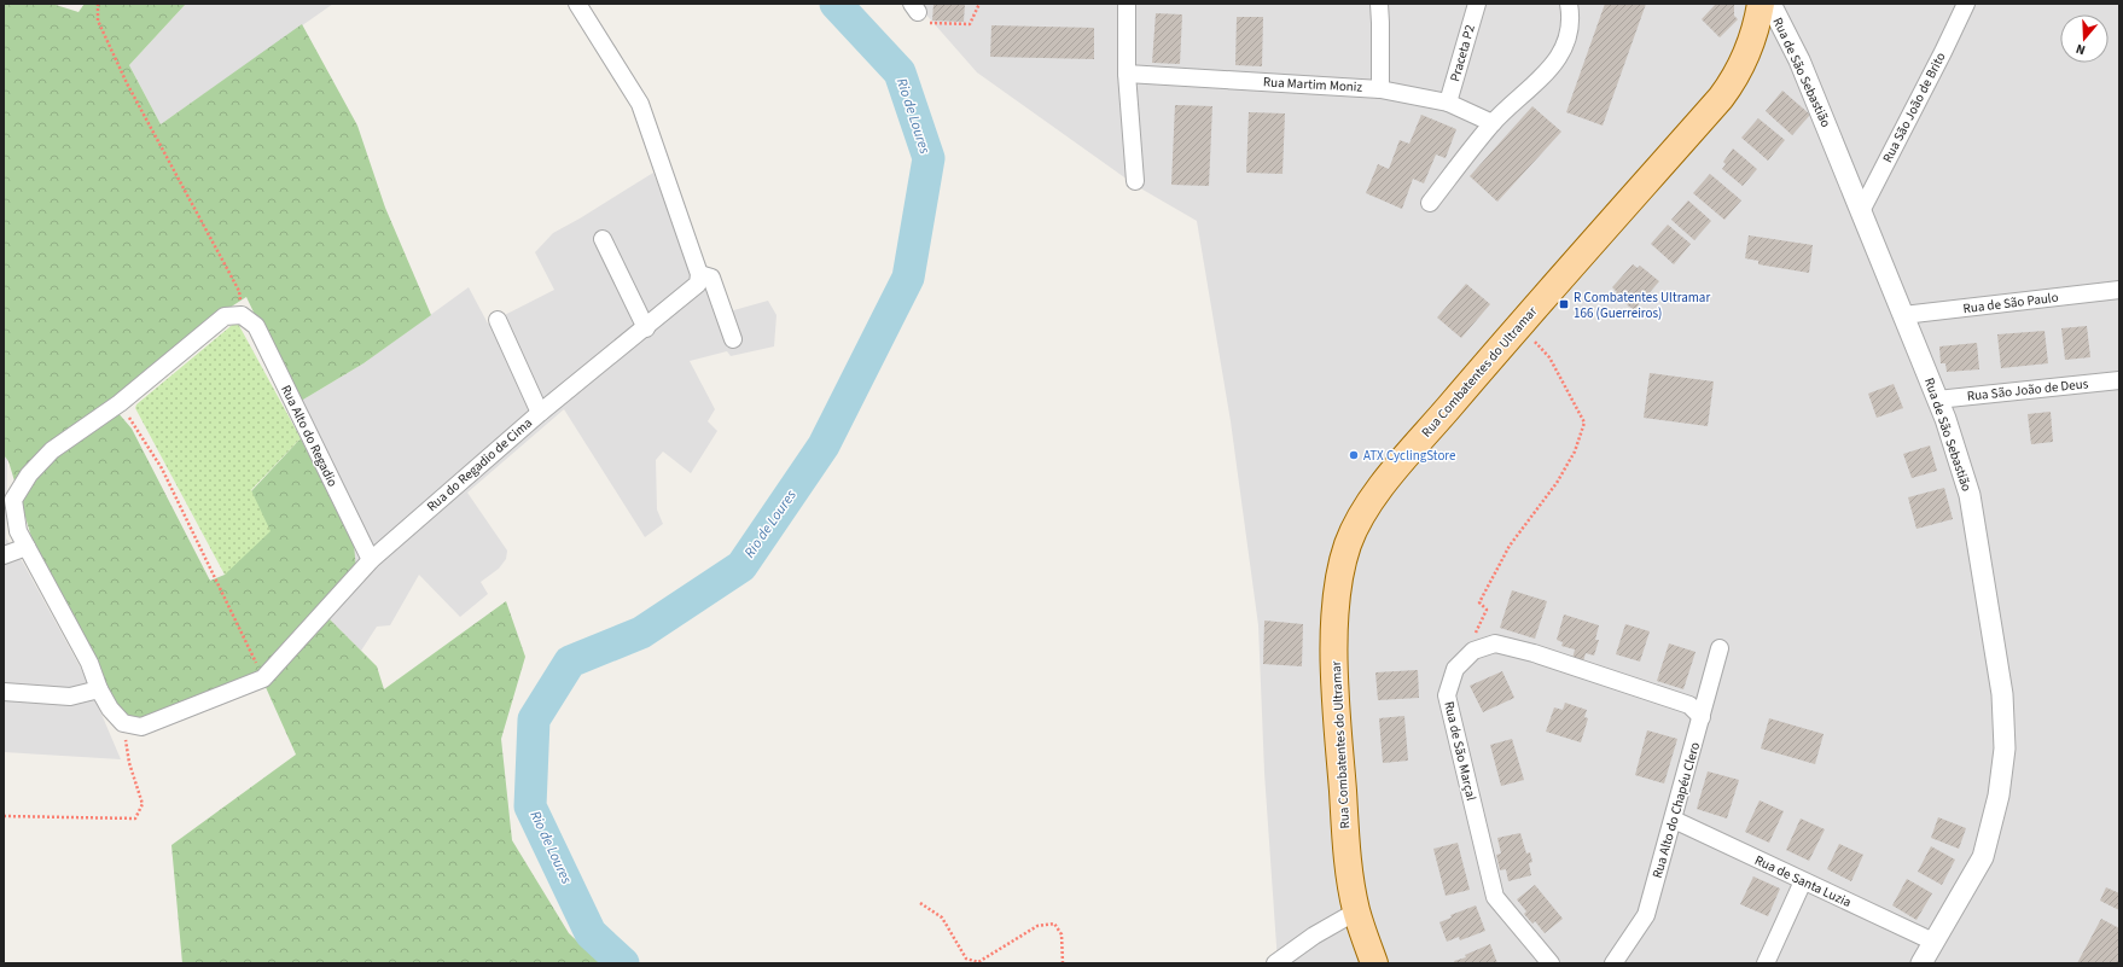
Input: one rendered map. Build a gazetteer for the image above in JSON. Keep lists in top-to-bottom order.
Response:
{
  "streets": {
    "main road": ["Rua Combatentes do Ultramar"],
    "street": [
      "Praceta P2",
      "Rua de São Sebastião",
      "Rua Martim Moniz",
      "Rua São João de Brito",
      "Rua de São Paulo",
      "Rua São João de Deus",
      "Rua Alto do Regadio",
      "Rua do Regadio de Cima",
      "Rua de São Marçal",
      "Rua Alto do Chapéu Clero",
      "Rua de Santa Luzia"
    ]
  },
  "crossings": [
    ["Praceta P2", "Rua Martim Moniz"],
    ["Rua de São Sebastião", "Rua São João de Brito"],
    ["Rua de São Sebastião", "Rua de São Paulo"],
    ["Rua de São Sebastião", "Rua São João de Deus"],
    ["Rua de São Sebastião", "Rua de Santa Luzia"],
    ["Rua Alto do Regadio", "Rua do Regadio de Cima"],
    ["Rua de São Marçal", "Rua Alto do Chapéu Clero"],
    ["Rua Alto do Chapéu Clero", "Rua de Santa Luzia"]
  ],
  "water": ["Rio de Loures"],
  "places": {
    "transit": ["R Combatentes Ultramar 166 (Guerreiros)"],
    "other": ["ATX CyclingStore"]
  },
  "north": "bottom"
}
